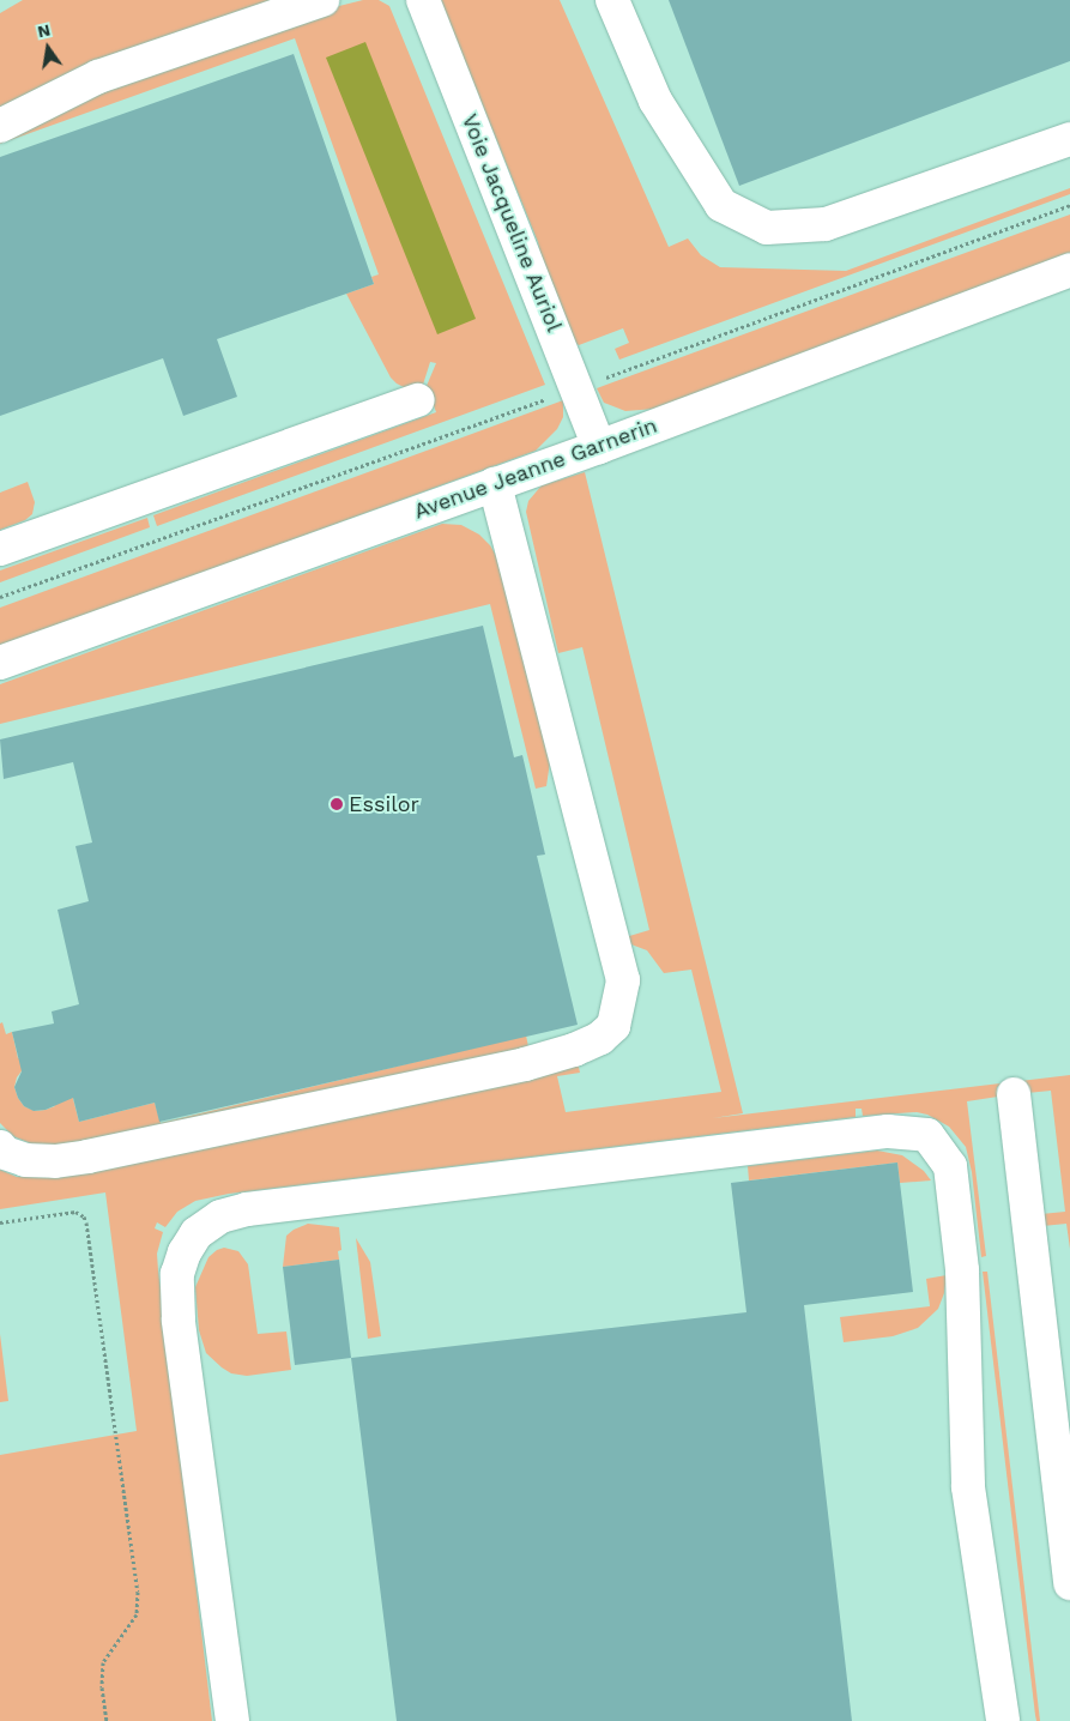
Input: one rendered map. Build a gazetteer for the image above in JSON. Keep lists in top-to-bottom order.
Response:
{
  "streets": {
    "street": ["Voie Jacqueline Auriol", "Avenue Jeanne Garnerin"]
  },
  "crossings": [
    ["Voie Jacqueline Auriol", "Avenue Jeanne Garnerin"]
  ],
  "places": ["Essilor"],
  "north": "top"
}
